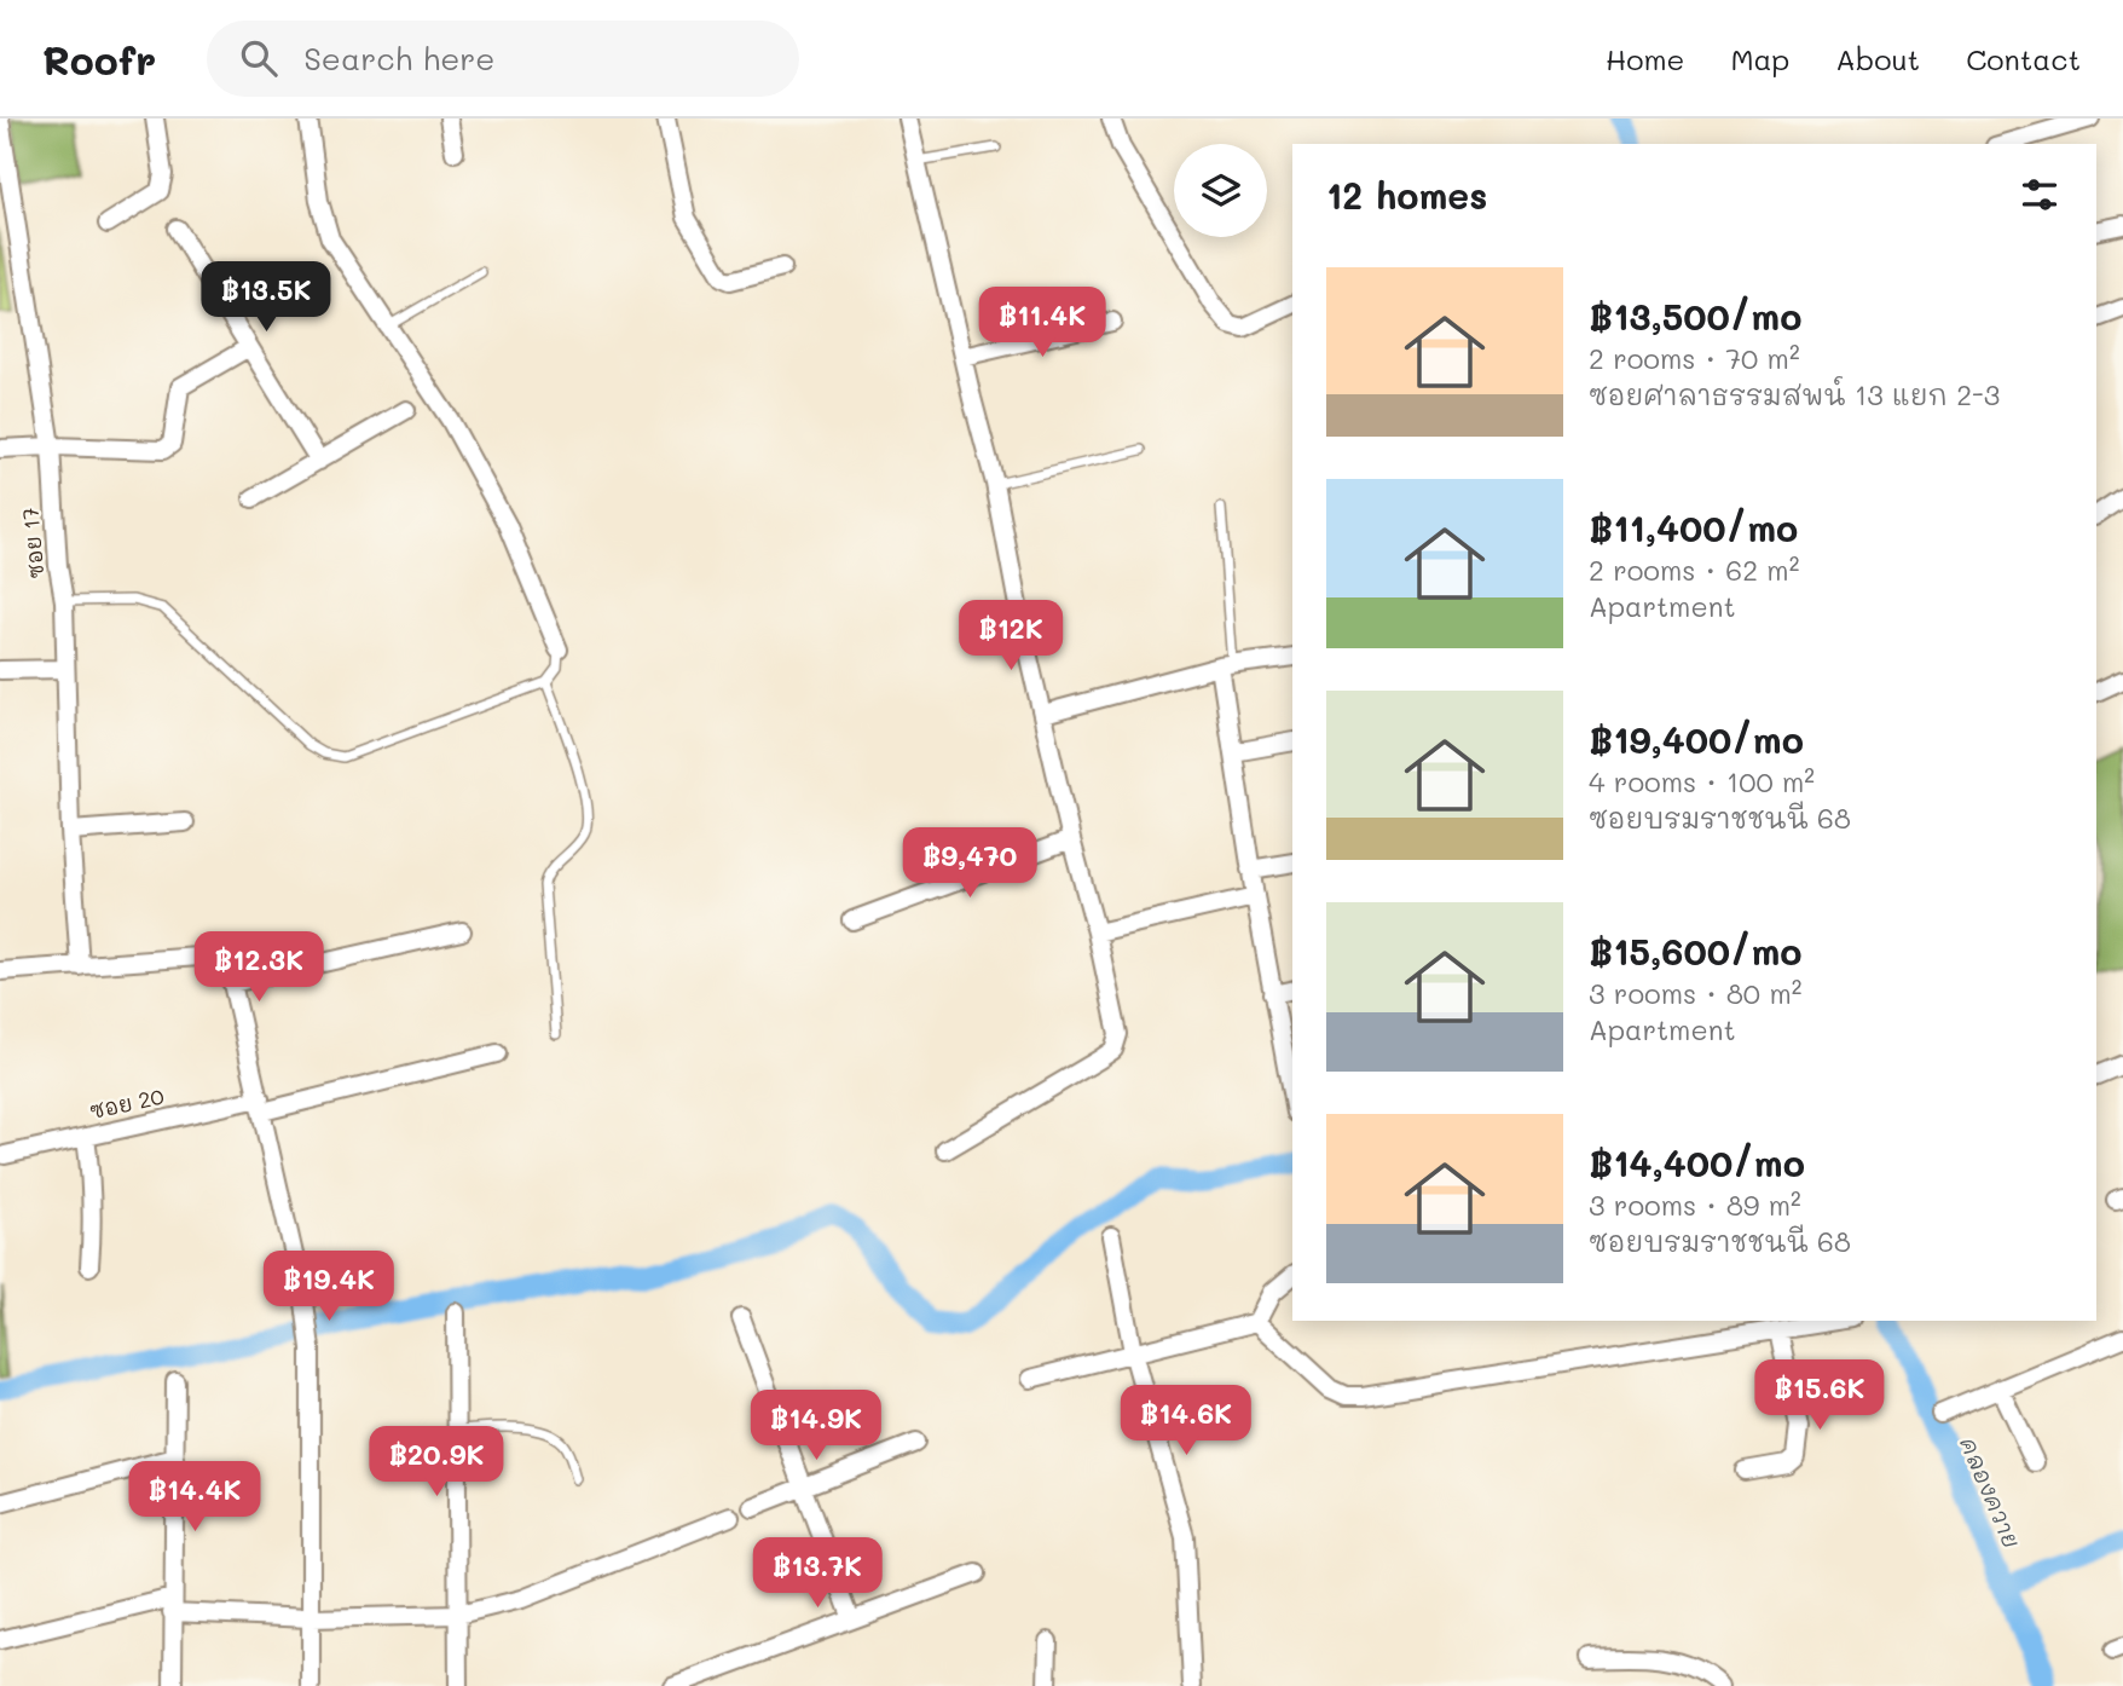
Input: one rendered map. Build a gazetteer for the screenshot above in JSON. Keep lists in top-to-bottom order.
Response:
{
  "streets": {
    "street": ["ซอย 17", "ซอย 20"]
  },
  "water": ["คลองควาย"],
  "page": {
    "header": "Roofr",
    "search": "Search here",
    "nav": [
      "Home",
      "Map",
      "About",
      "Contact"
    ],
    "heading": "12 homes",
    "list": [
      {
        "name": "฿13,500/mo",
        "note": "2 rooms · 70 m² · ซอยศาลาธรรมสพน์ 13 แยก 2-3"
      },
      {
        "name": "฿11,400/mo",
        "note": "2 rooms · 62 m² · Apartment"
      },
      {
        "name": "฿19,400/mo",
        "note": "4 rooms · 100 m² · ซอยบรมราชชนนี 68"
      },
      {
        "name": "฿15,600/mo",
        "note": "3 rooms · 80 m² · Apartment"
      },
      {
        "name": "฿14,400/mo",
        "note": "3 rooms · 89 m² · ซอยบรมราชชนนี 68"
      }
    ],
    "price": [
      "฿13.5K",
      "฿11.4K",
      "฿12K",
      "฿9,470",
      "฿12.3K",
      "฿19.4K",
      "฿15.6K",
      "฿14.6K",
      "฿14.9K",
      "฿20.9K",
      "฿14.4K",
      "฿13.7K"
    ]
  }
}
